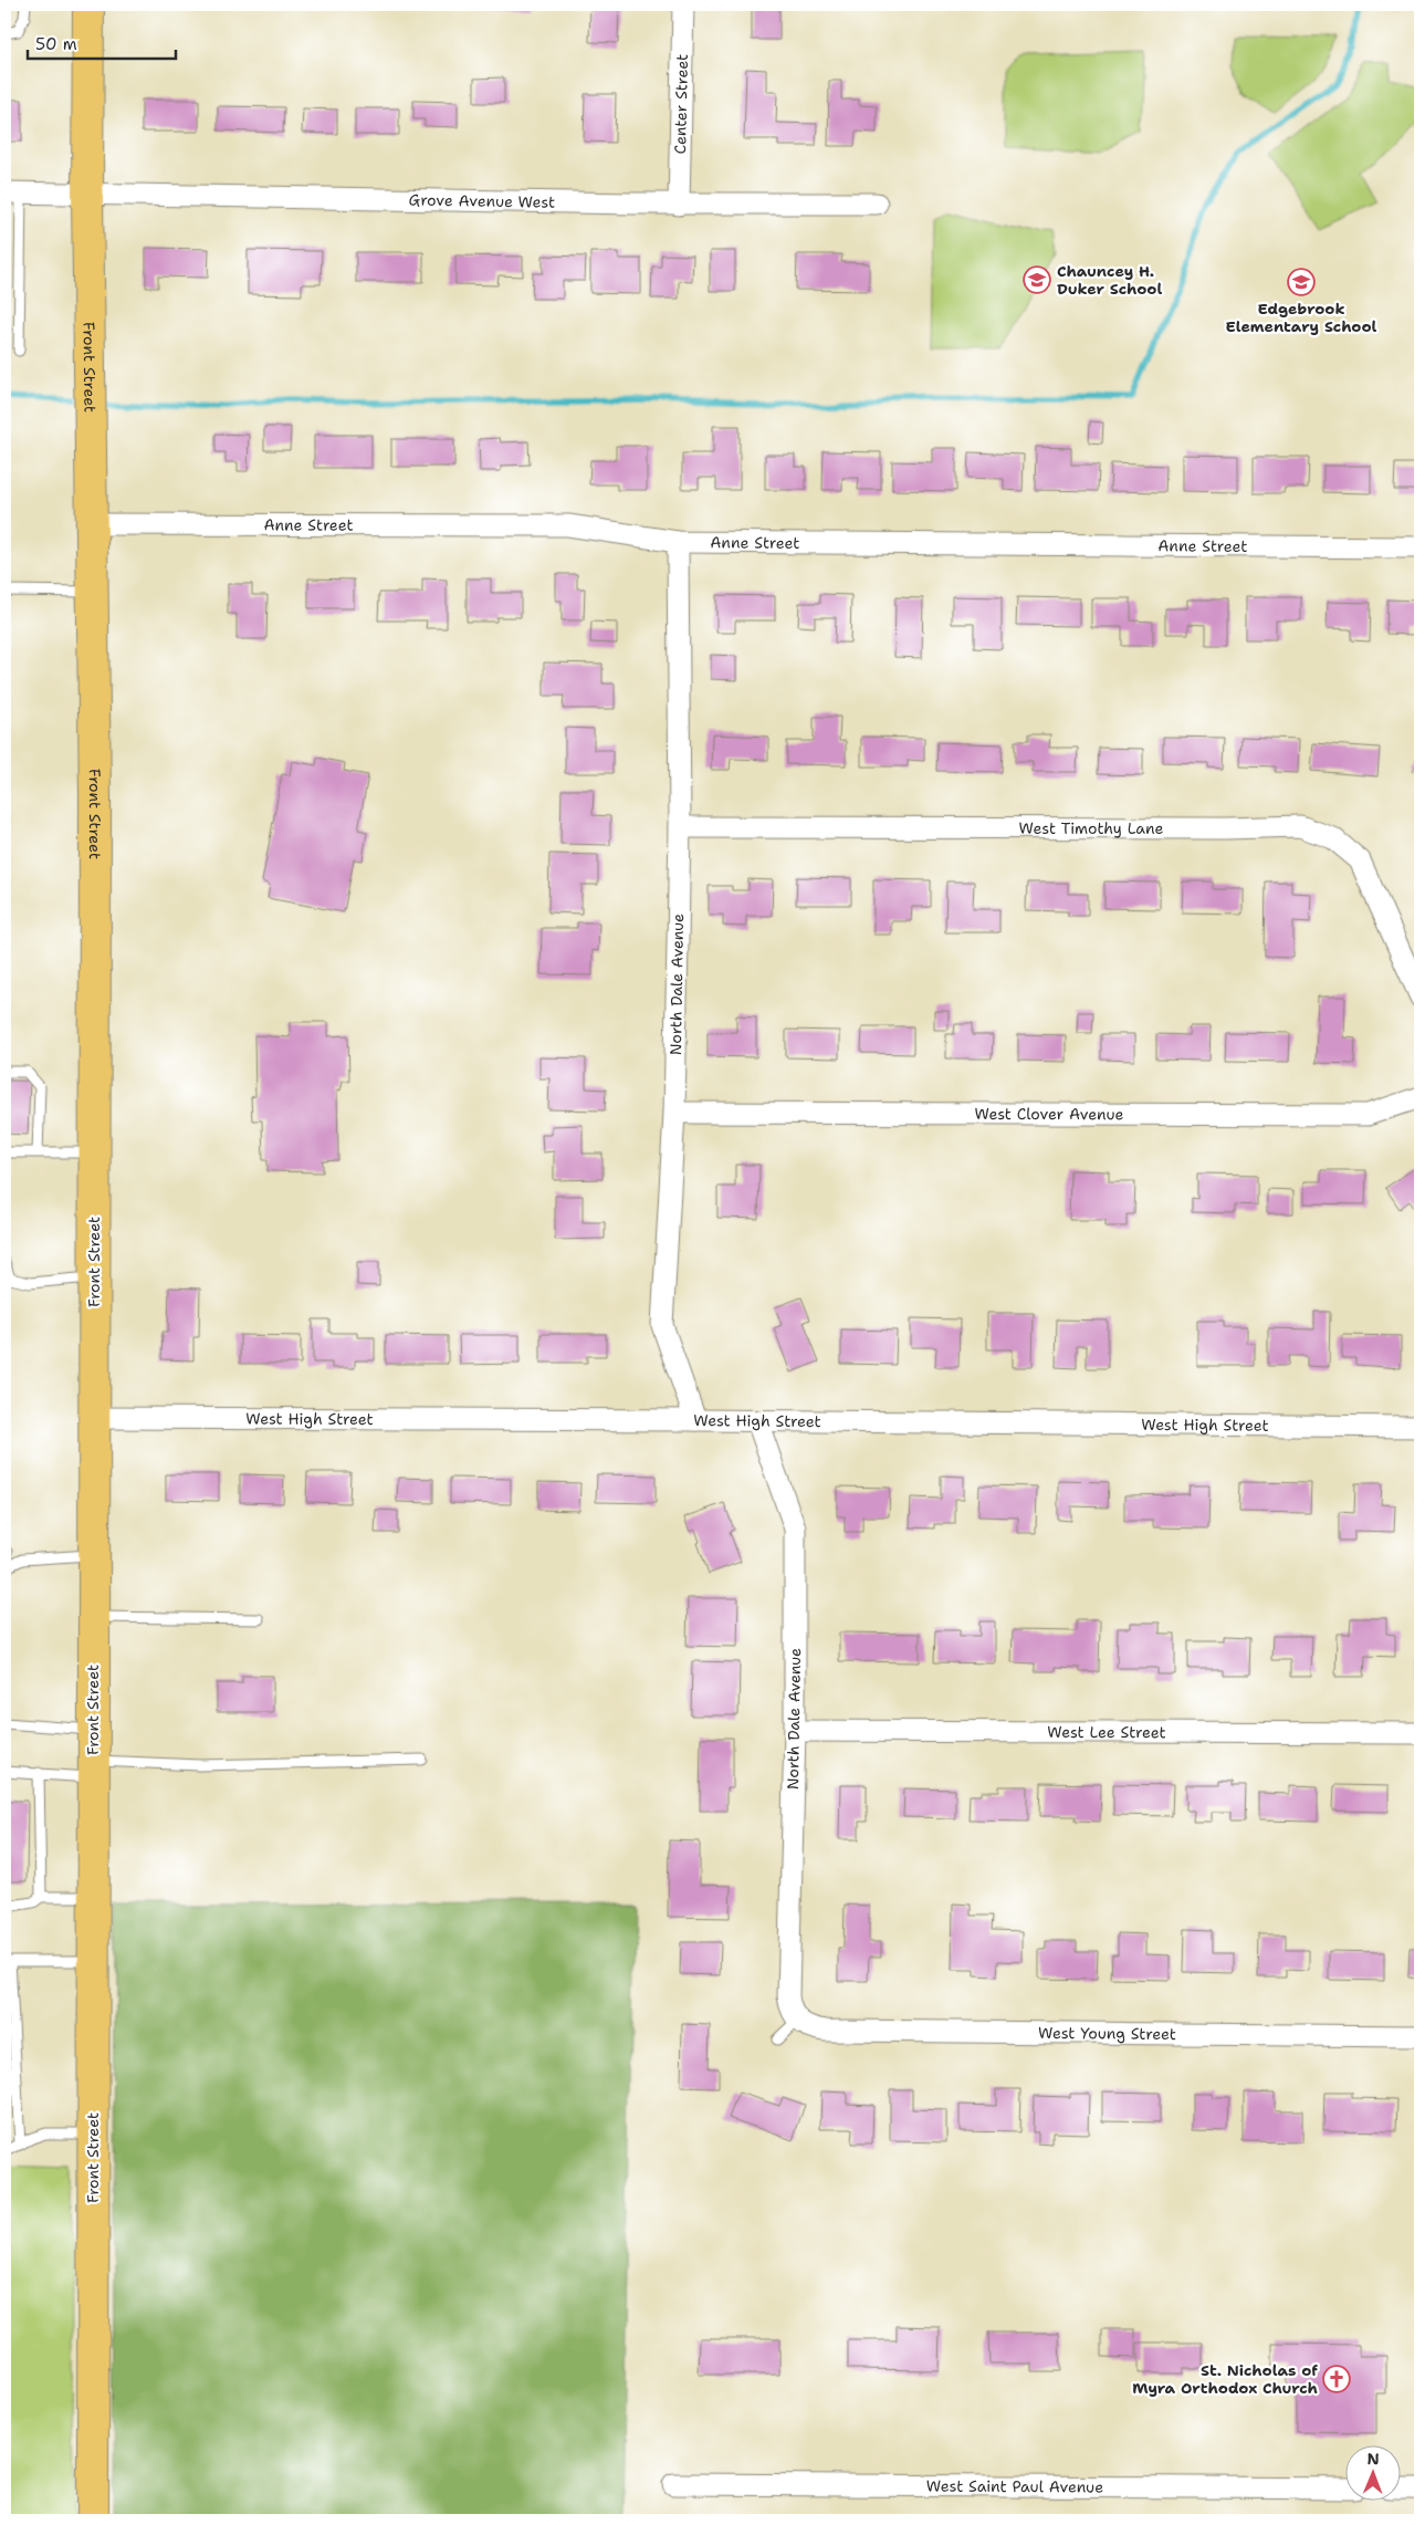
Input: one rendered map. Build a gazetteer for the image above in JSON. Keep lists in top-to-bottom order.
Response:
{
  "streets": {
    "main road": ["Front Street"],
    "street": [
      "Center Street",
      "Grove Avenue West",
      "Anne Street",
      "West Timothy Lane",
      "North Dale Avenue",
      "West Clover Avenue",
      "West High Street",
      "West Lee Street",
      "West Young Street",
      "West Saint Paul Avenue"
    ]
  },
  "crossings": [
    ["Center Street", "Grove Avenue West"],
    ["Grove Avenue West", "Front Street"],
    ["Front Street", "Anne Street"],
    ["Front Street", "West High Street"],
    ["Anne Street", "North Dale Avenue"],
    ["West Timothy Lane", "North Dale Avenue"],
    ["North Dale Avenue", "West Clover Avenue"],
    ["North Dale Avenue", "West High Street"],
    ["North Dale Avenue", "West Lee Street"],
    ["North Dale Avenue", "West Young Street"]
  ],
  "places": {
    "school or university": ["Chauncey H. Duker School", "Edgebrook Elementary School"],
    "church": ["St. Nicholas of Myra Orthodox Church"]
  },
  "scale_bar": "50 m",
  "north": "top"
}
